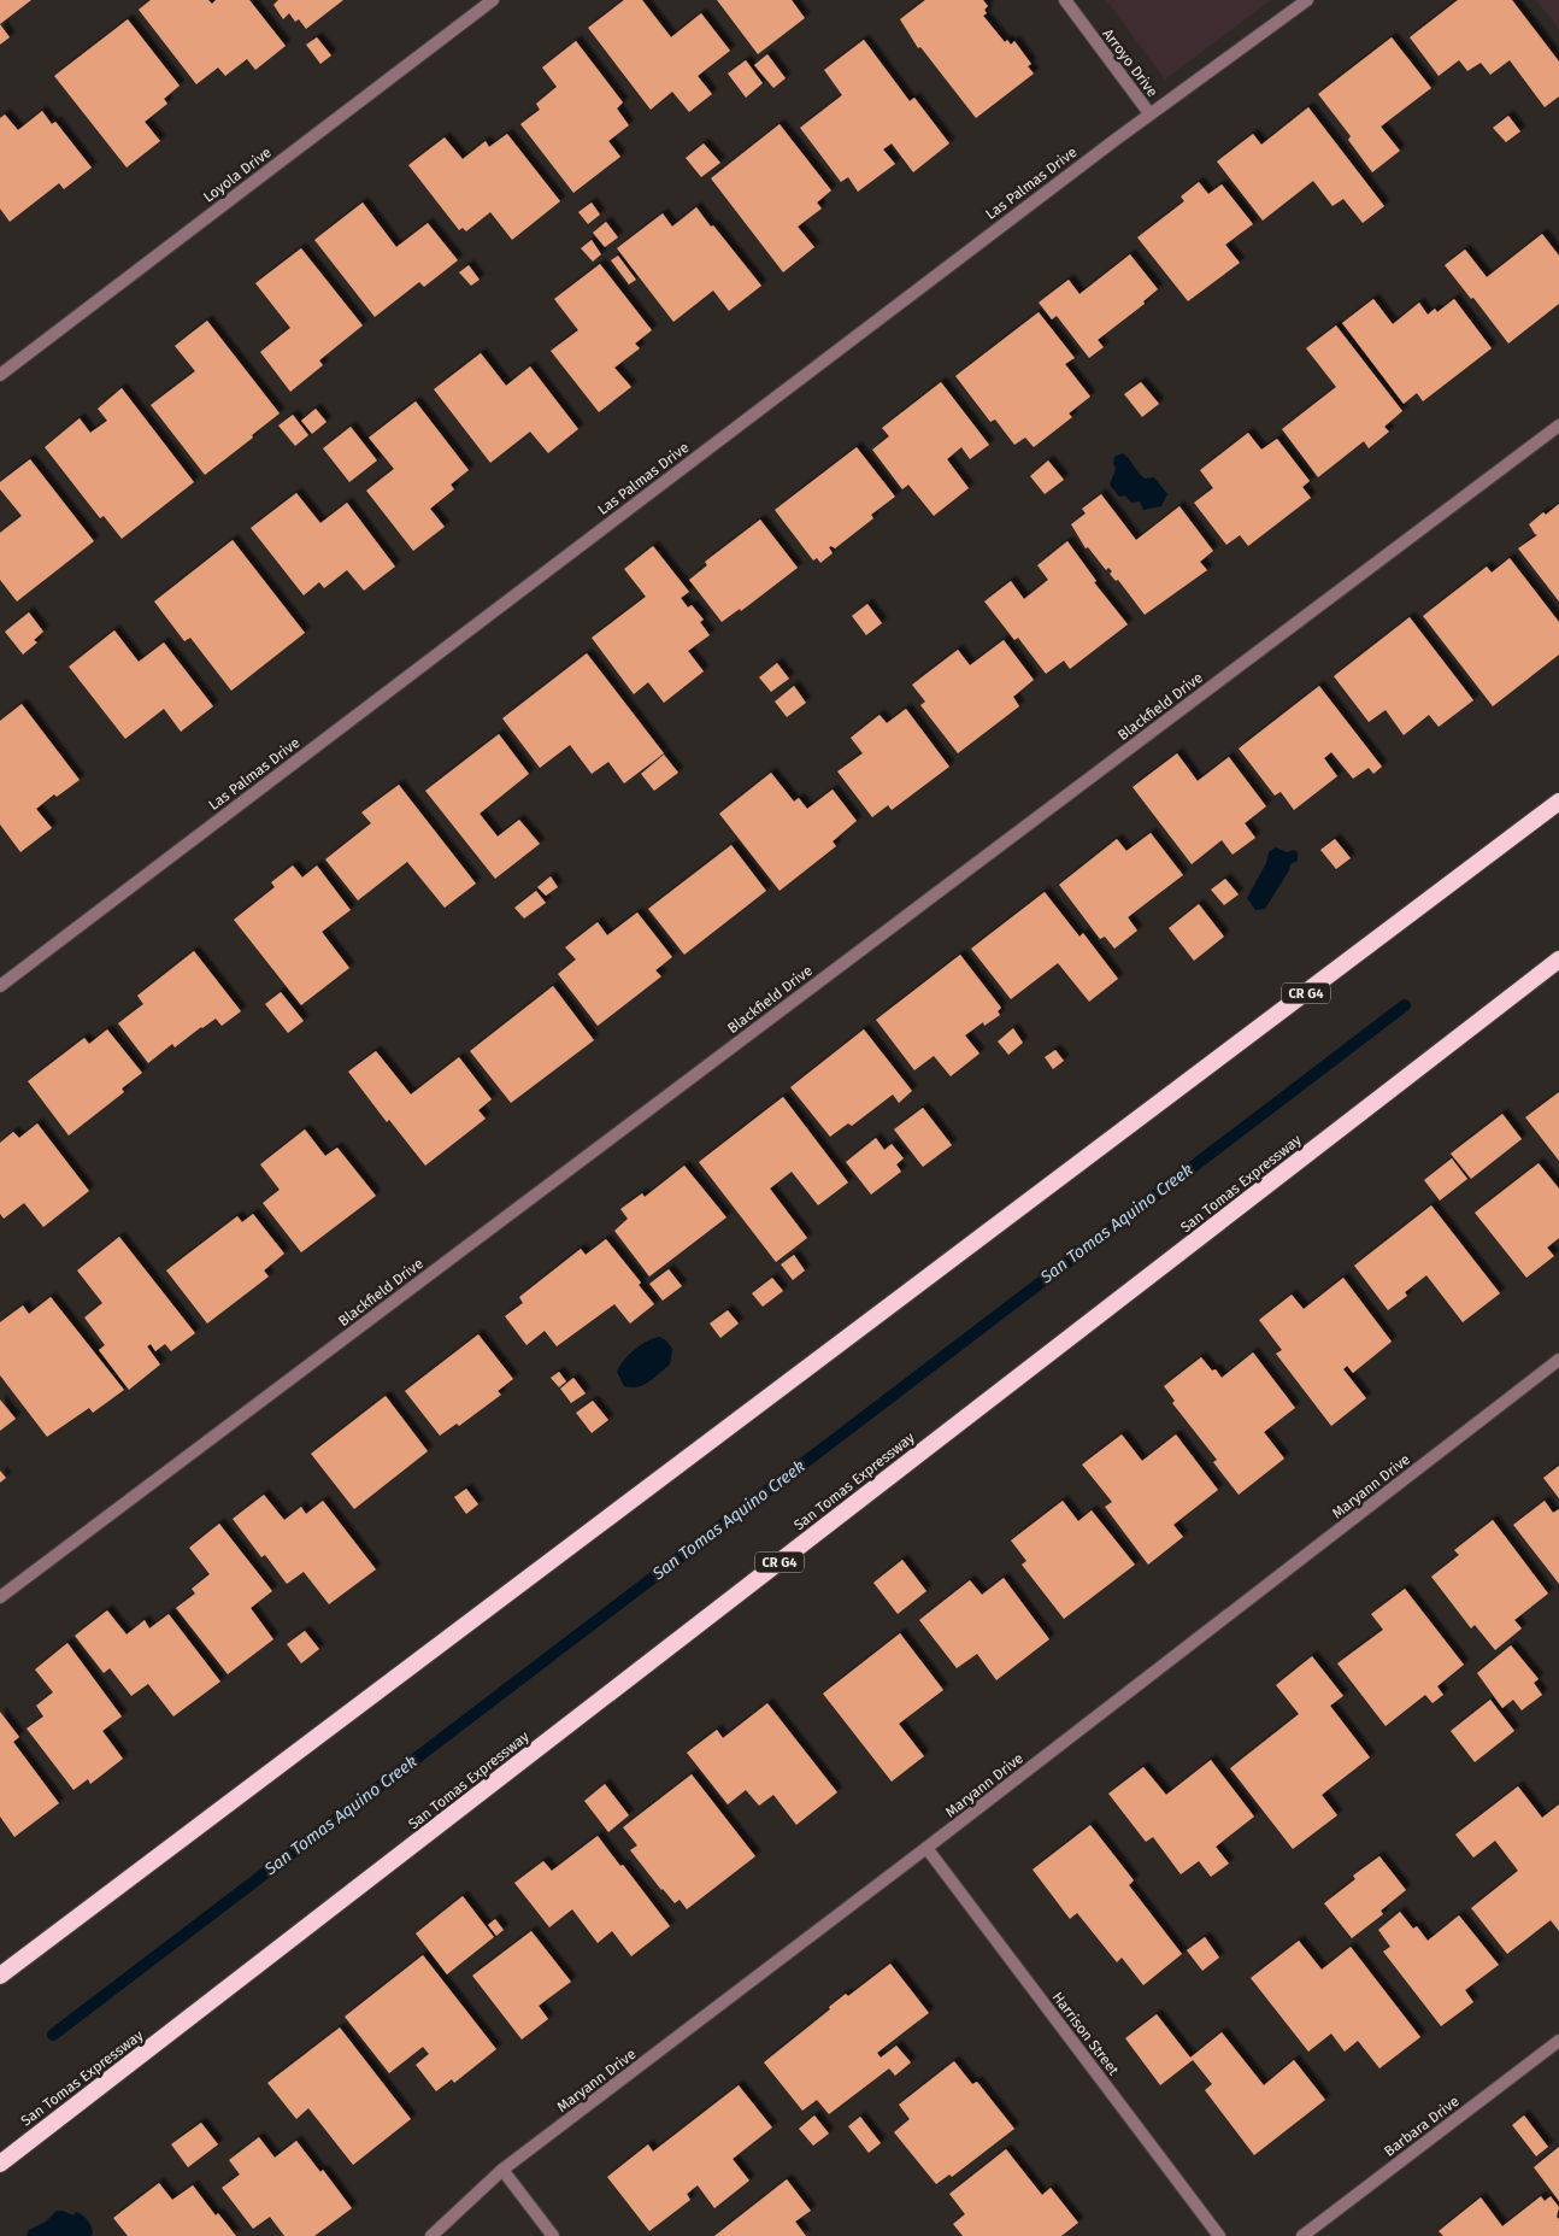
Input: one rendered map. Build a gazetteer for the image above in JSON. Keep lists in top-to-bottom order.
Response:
{
  "streets": {
    "highway": ["CR G4", "San Tomas Expressway"],
    "street": [
      "Arroyo Drive",
      "Loyola Drive",
      "Las Palmas Drive",
      "Blackfield Drive",
      "Maryann Drive",
      "Harrison Street",
      "Barbara Drive"
    ]
  },
  "crossings": [
    ["Arroyo Drive", "Las Palmas Drive"],
    ["Maryann Drive", "Harrison Street"]
  ],
  "water": ["San Tomas Aquino Creek"]
}
